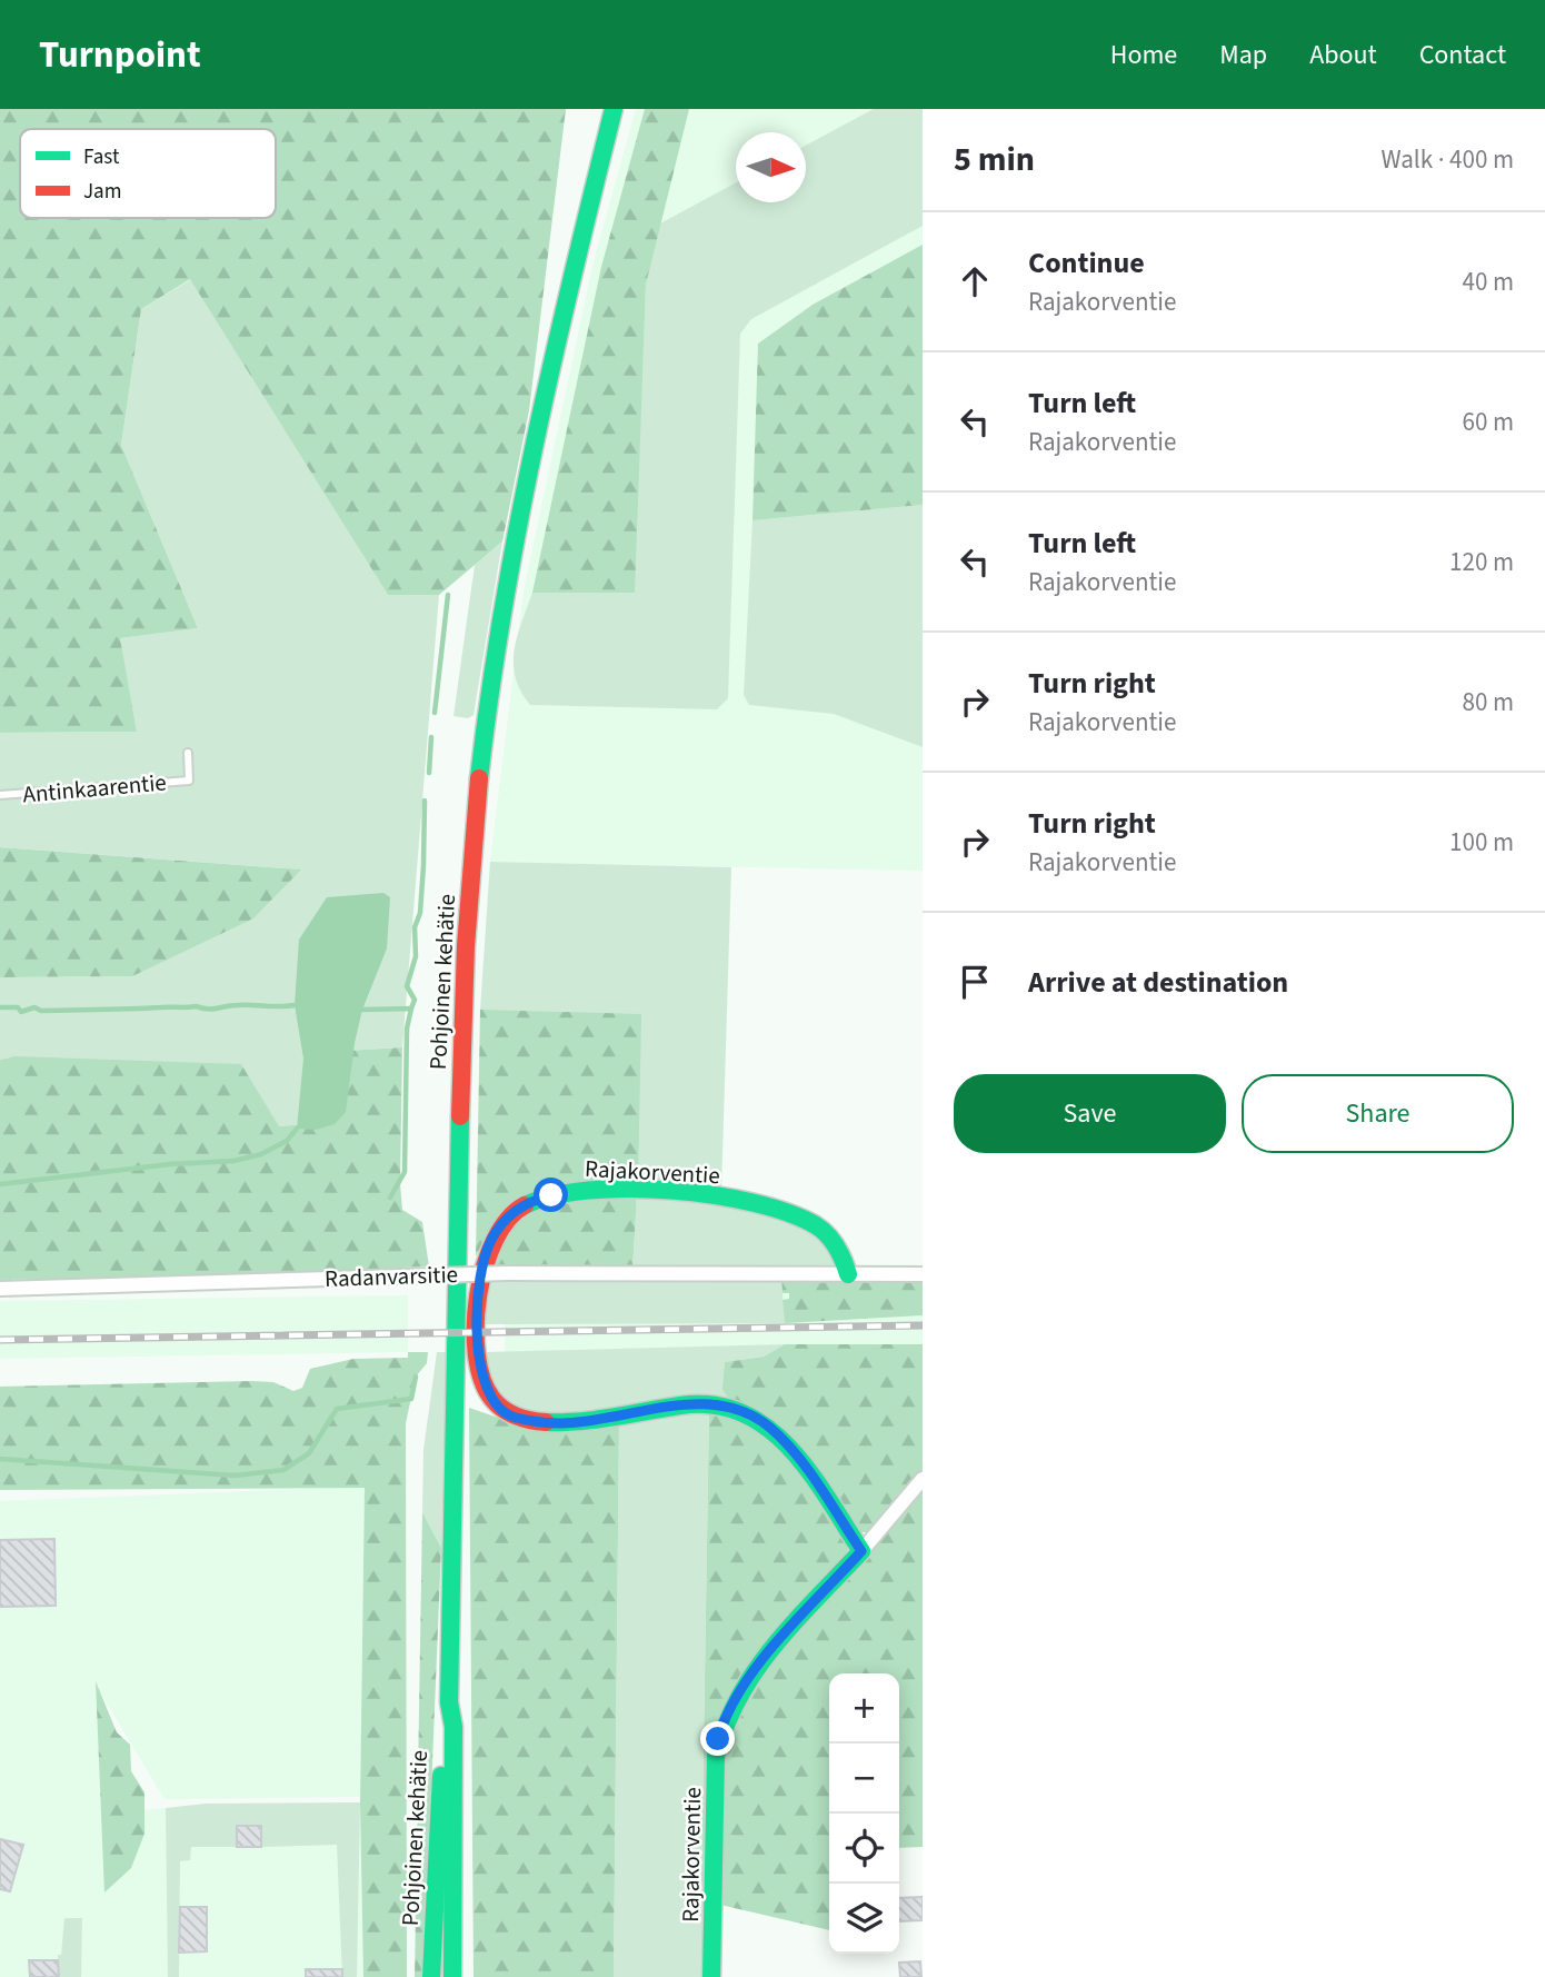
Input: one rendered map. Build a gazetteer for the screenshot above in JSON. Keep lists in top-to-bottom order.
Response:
{
  "streets": {
    "main road": ["Pohjoinen kehätie", "Rajakorventie"],
    "street": ["Radanvarsitie"],
    "lane": ["Antinkaarentie"]
  },
  "crossings": [
    ["Rajakorventie", "Radanvarsitie"]
  ],
  "legend": ["Fast", "Jam"],
  "north": "right",
  "page": {
    "header": "Turnpoint",
    "nav": [
      "Home",
      "Map",
      "About",
      "Contact"
    ],
    "heading": ["5 min", "Walk · 400 m"],
    "list": [
      ["Continue", "Rajakorventie", "40 m"],
      ["Turn left", "Rajakorventie", "60 m"],
      ["Turn left", "Rajakorventie", "120 m"],
      ["Turn right", "Rajakorventie", "80 m"],
      ["Turn right", "Rajakorventie", "100 m"],
      "Arrive at destination"
    ],
    "buttons": ["Save", "Share"],
    "map_buttons": ["+", "−"]
  }
}
